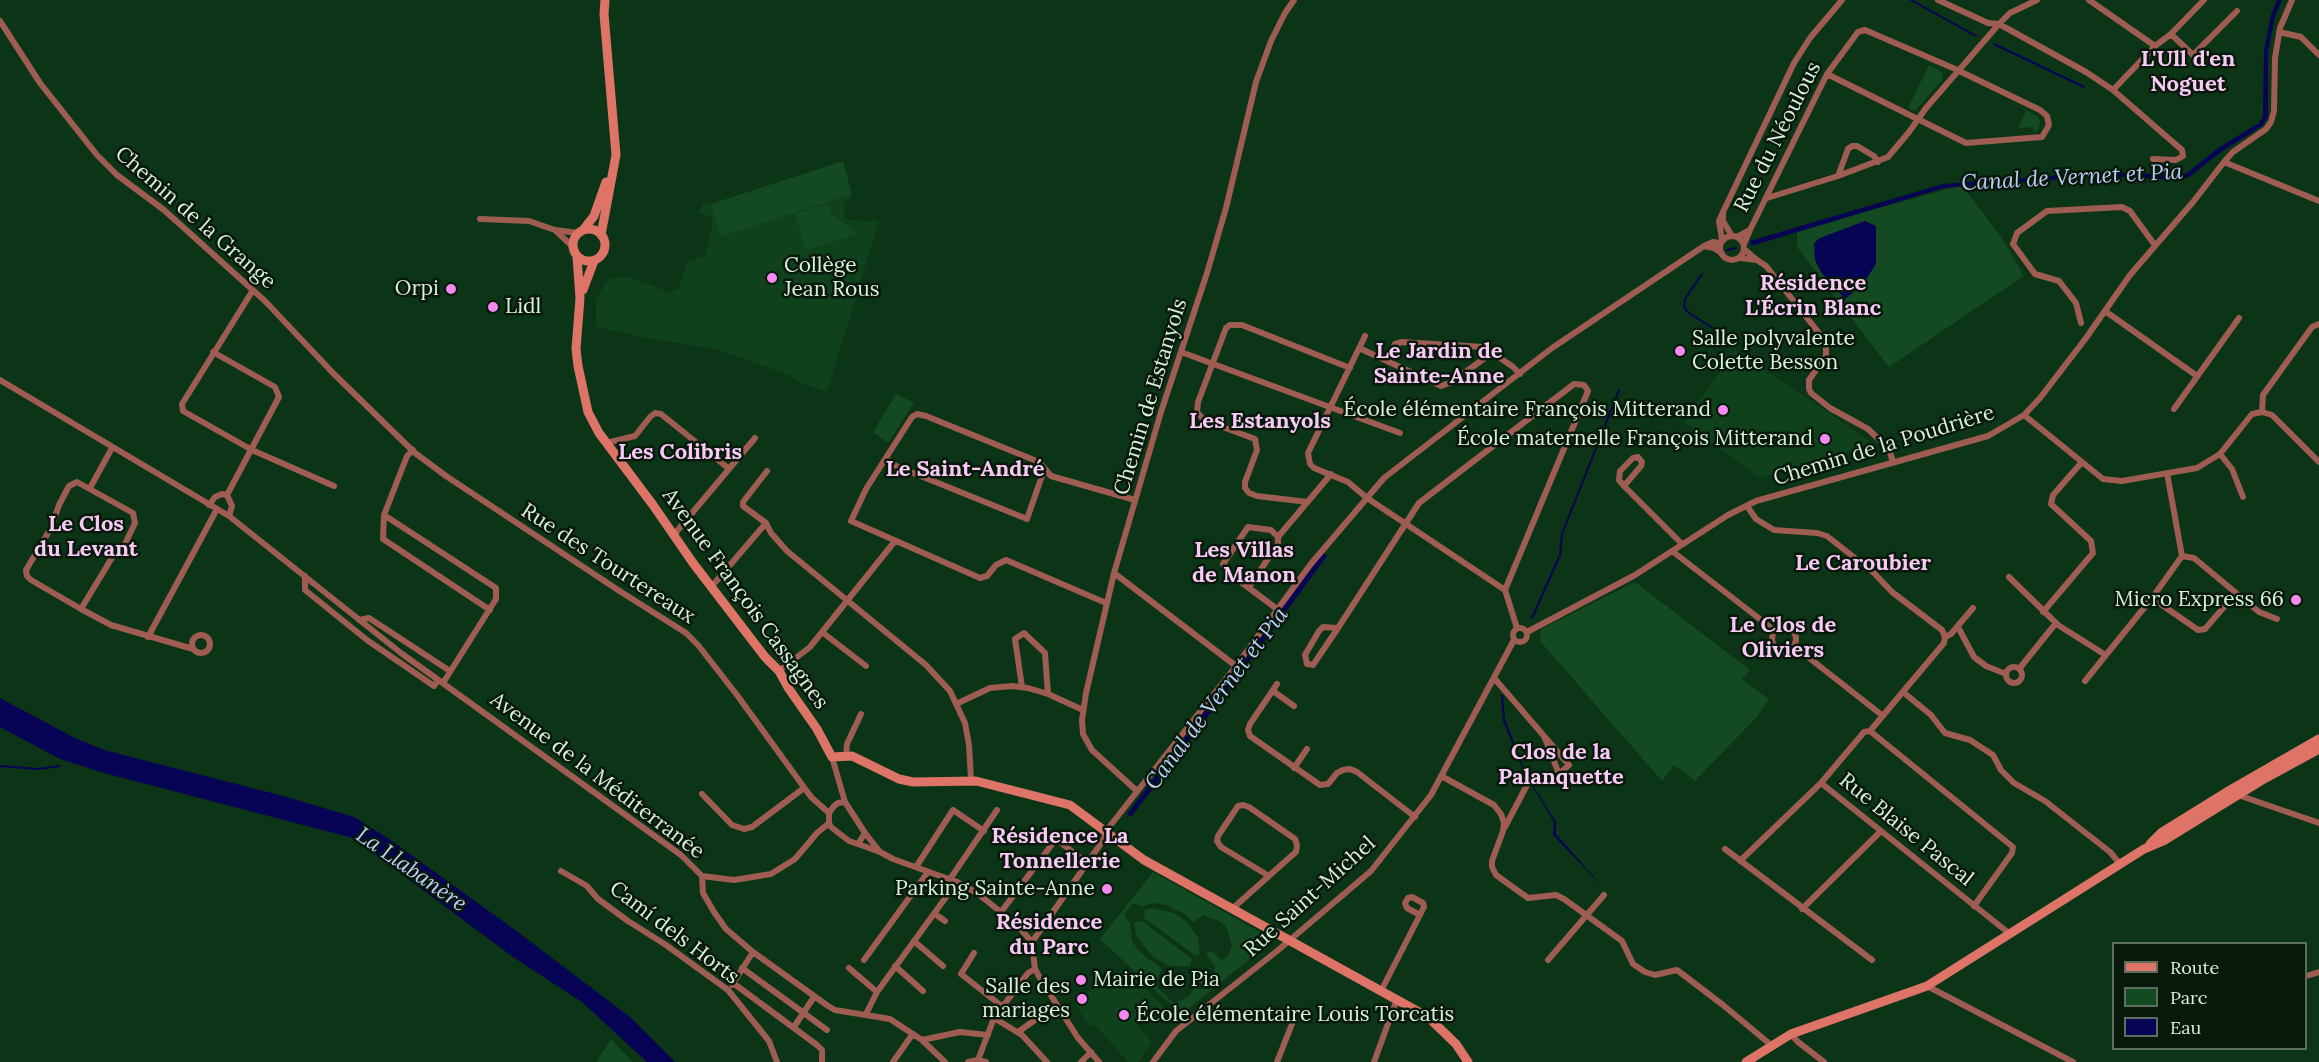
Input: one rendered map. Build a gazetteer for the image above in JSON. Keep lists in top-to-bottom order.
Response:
{
  "streets": {
    "main road": ["Avenue François Cassagnes"],
    "street": [
      "Rue du Néoulous",
      "Chemin de la Grange",
      "Chemin de Estanyols",
      "Chemin de la Poudrière",
      "Rue des Tourtereaux",
      "Avenue de la Méditerranée",
      "Rue Blaise Pascal",
      "Rue Saint-Michel",
      "Camí dels Horts"
    ]
  },
  "crossings": [
    ["Chemin de la Grange", "Rue des Tourtereaux"],
    ["Chemin de la Poudrière", "Rue Saint-Michel"]
  ],
  "districts": [
    "L'Ull d'en Noguet",
    "Résidence L'Écrin Blanc",
    "Le Jardin de Sainte-Anne",
    "Les Estanyols",
    "Les Colibris",
    "Le Saint-André",
    "Le Clos du Levant",
    "Les Villas de Manon",
    "Le Caroubier",
    "Le Clos de Oliviers",
    "Clos de la Palanquette",
    "Résidence La Tonnellerie",
    "Résidence du Parc"
  ],
  "water": ["Canal de Vernet et Pia", "La Llabanère"],
  "places": [
    "Collège Jean Rous",
    "Orpi",
    "Lidl",
    "Salle polyvalente Colette Besson",
    "École élémentaire François Mitterand",
    "École maternelle François Mitterand",
    "Micro Express 66",
    "Parking Sainte-Anne",
    "Mairie de Pia",
    "Salle des mariages",
    "École élémentaire Louis Torcatis"
  ],
  "legend": ["Route", "Parc", "Eau"]
}
